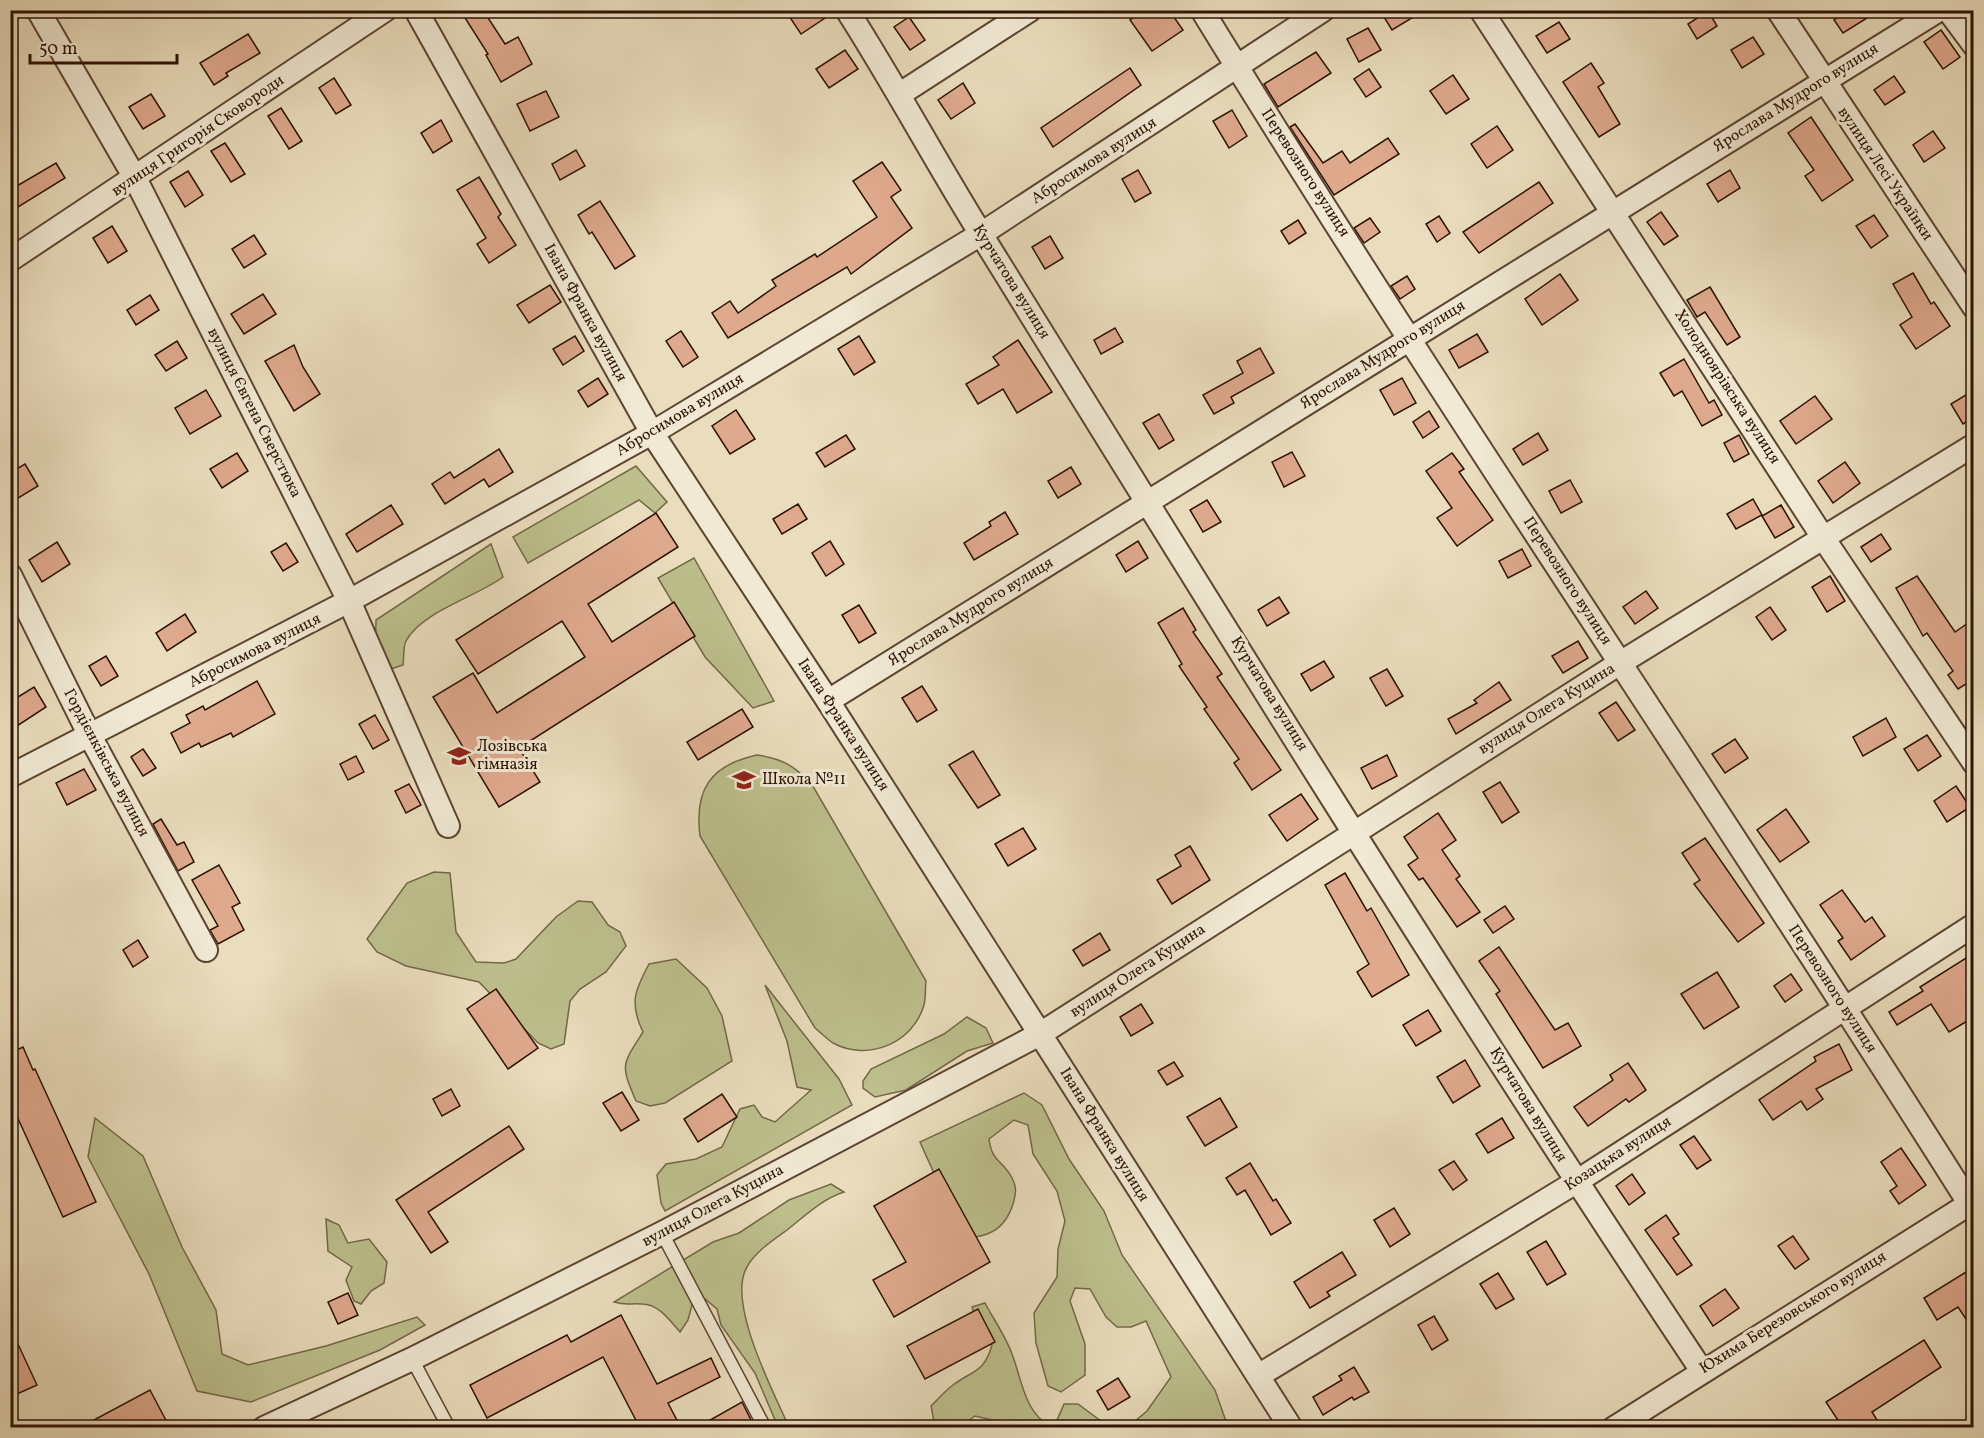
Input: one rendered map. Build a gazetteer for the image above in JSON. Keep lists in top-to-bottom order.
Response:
{
  "streets": {
    "street": [
      "Ярослава Мудрого вулиця",
      "вулиця Григорія Сковороди",
      "Абросимова вулиця",
      "Перевозного вулиця",
      "вулиця Лесі Українки",
      "Курчатова вулиця",
      "Івана Франка вулиця",
      "Холодноярівська вулиця",
      "вулиця Євгена Сверстюка",
      "вулиця Олега Куцина",
      "Гордієнківська вулиця",
      "Козацька вулиця",
      "Юхима Березовського вулиця"
    ]
  },
  "crossings": [
    ["Ярослава Мудрого вулиця", "Перевозного вулиця"],
    ["Ярослава Мудрого вулиця", "вулиця Лесі Українки"],
    ["Ярослава Мудрого вулиця", "Курчатова вулиця"],
    ["Ярослава Мудрого вулиця", "Івана Франка вулиця"],
    ["Ярослава Мудрого вулиця", "Холодноярівська вулиця"],
    ["вулиця Григорія Сковороди", "вулиця Євгена Сверстюка"],
    ["Абросимова вулиця", "Перевозного вулиця"],
    ["Абросимова вулиця", "Курчатова вулиця"],
    ["Абросимова вулиця", "Івана Франка вулиця"],
    ["Абросимова вулиця", "вулиця Євгена Сверстюка"],
    ["Абросимова вулиця", "Гордієнківська вулиця"],
    ["Перевозного вулиця", "вулиця Олега Куцина"],
    ["Перевозного вулиця", "Козацька вулиця"],
    ["Перевозного вулиця", "Юхима Березовського вулиця"],
    ["Курчатова вулиця", "вулиця Олега Куцина"],
    ["Курчатова вулиця", "Козацька вулиця"],
    ["Курчатова вулиця", "Юхима Березовського вулиця"],
    ["Івана Франка вулиця", "вулиця Олега Куцина"],
    ["Івана Франка вулиця", "Козацька вулиця"],
    ["Холодноярівська вулиця", "вулиця Олега Куцина"]
  ],
  "places": {
    "school or university": ["Лозівська гімназія", "Школа №11"]
  },
  "scale_bar": "50 m"
}
